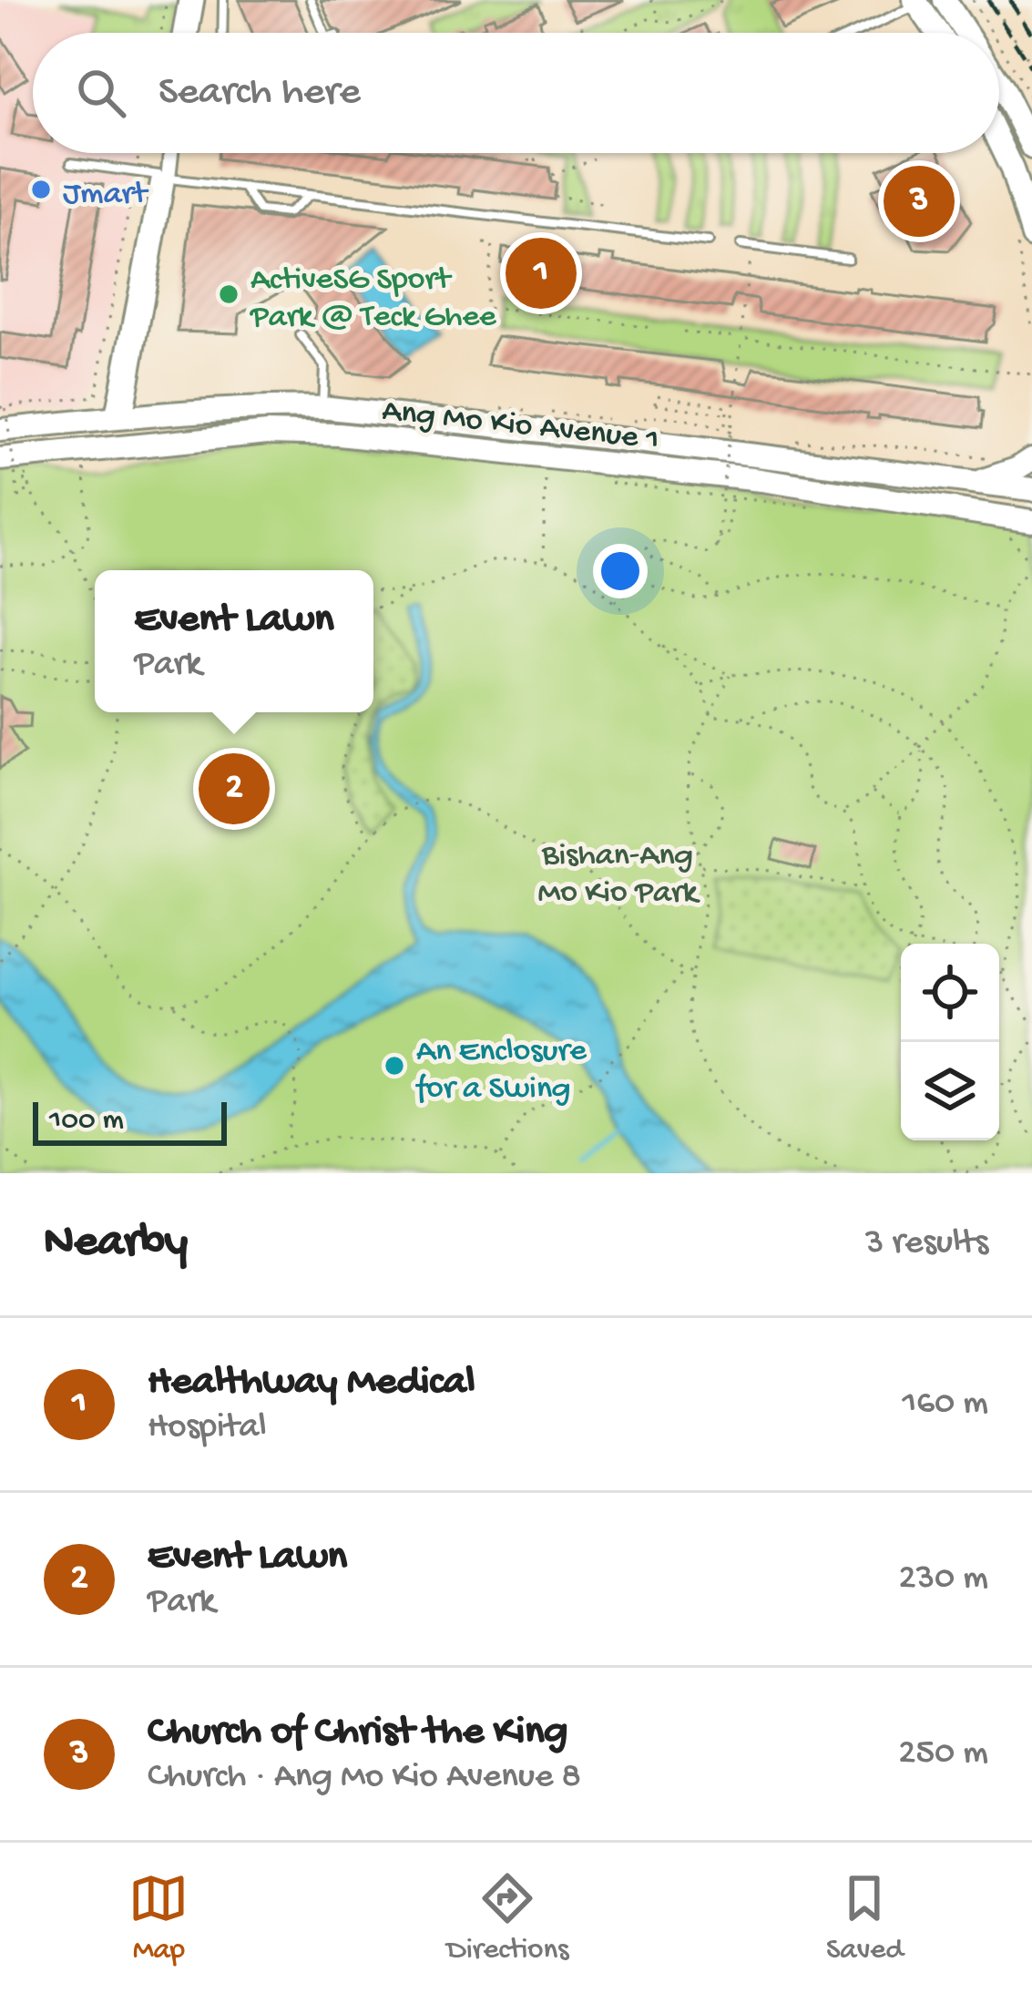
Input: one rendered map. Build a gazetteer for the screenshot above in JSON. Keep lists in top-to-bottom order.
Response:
{
  "streets": {
    "main road": ["Ang Mo Kio Avenue 1"]
  },
  "parks": ["Bishan-Ang Mo Kio Park"],
  "places": ["Jmart", "ActiveSG Sport Park @ Teck Ghee", "An Enclosure for a Swing"],
  "scale_bar": "100 m",
  "page": {
    "search": "Search here",
    "pins": ["3", "1", "2"],
    "popup": ["Event Lawn", "Park"],
    "scale": "100 m",
    "heading": ["Nearby", "3 results"],
    "list": [
      {
        "mark": "1",
        "name": "Healthway Medical",
        "note": "Hospital",
        "value": "160 m"
      },
      {
        "mark": "2",
        "name": "Event Lawn",
        "note": "Park",
        "value": "230 m"
      },
      {
        "mark": "3",
        "name": "Church of Christ the King",
        "note": "Church · Ang Mo Kio Avenue 8",
        "value": "250 m"
      }
    ],
    "nav": ["Map", "Directions", "Saved"]
  }
}
